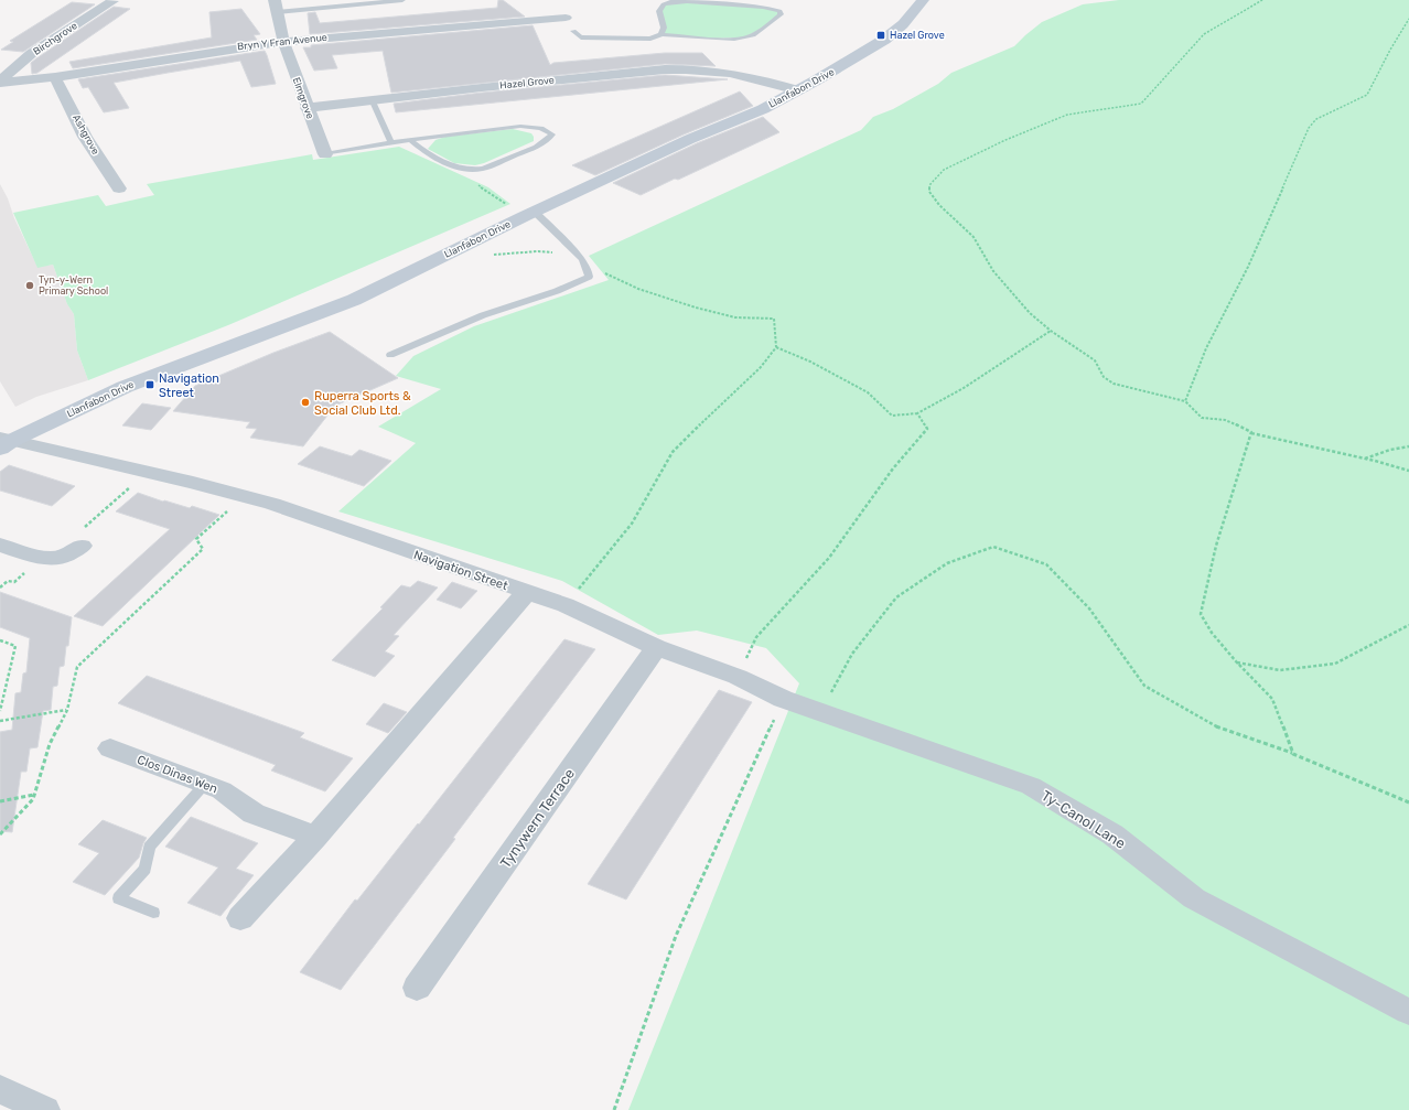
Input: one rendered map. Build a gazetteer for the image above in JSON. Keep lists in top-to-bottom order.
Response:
{
  "streets": {
    "street": [
      "Birchgrove",
      "Bryn Y Fran Avenue",
      "Hazel Grove",
      "Llanfabon Drive",
      "Elmgrove",
      "Ashgrove",
      "Navigation Street",
      "Clos Dinas Wen",
      "Tynywern Terrace",
      "Ty-Canol Lane"
    ]
  },
  "crossings": [
    ["Birchgrove", "Bryn Y Fran Avenue"],
    ["Bryn Y Fran Avenue", "Elmgrove"],
    ["Bryn Y Fran Avenue", "Ashgrove"],
    ["Hazel Grove", "Llanfabon Drive"],
    ["Hazel Grove", "Elmgrove"],
    ["Llanfabon Drive", "Navigation Street"],
    ["Navigation Street", "Tynywern Terrace"],
    ["Navigation Street", "Ty-Canol Lane"]
  ],
  "places": {
    "transit": ["Hazel Grove", "Navigation Street"],
    "other": ["Tyn-y-Wern Primary School", "Ruperra Sports & Social Club Ltd."]
  }
}
